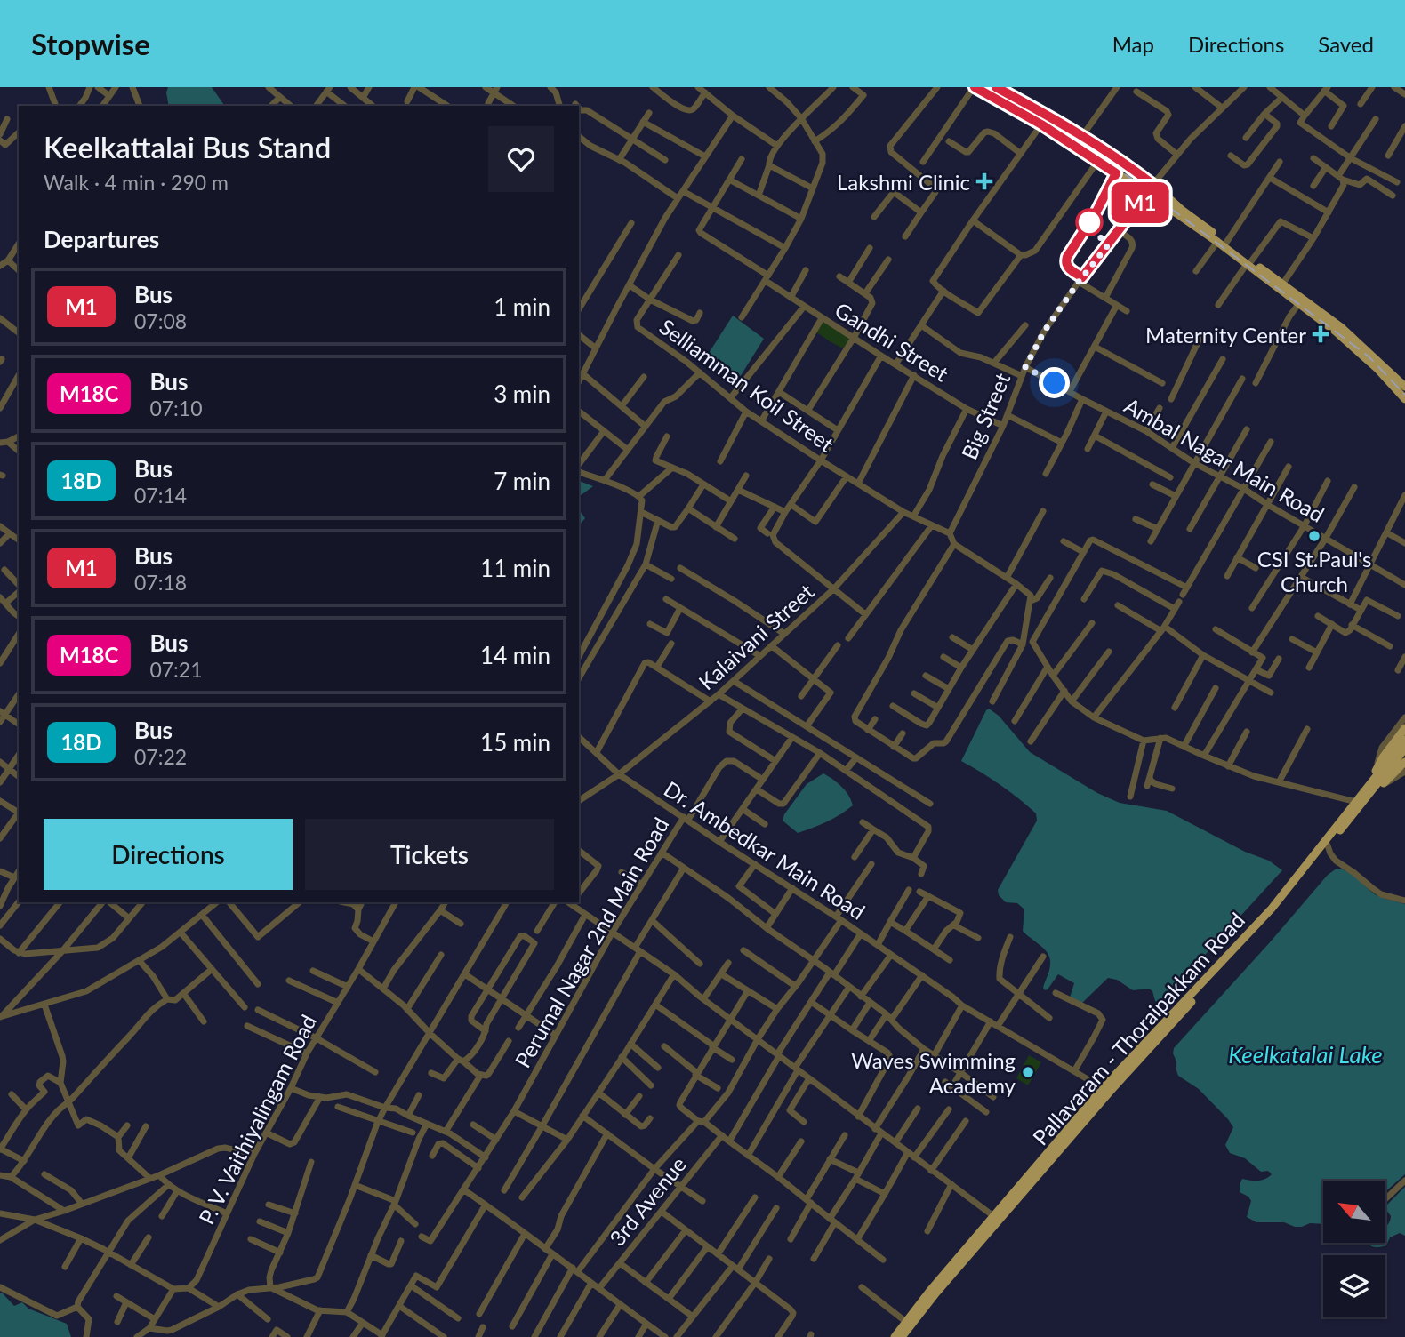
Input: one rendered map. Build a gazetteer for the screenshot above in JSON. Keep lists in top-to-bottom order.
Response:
{
  "streets": {
    "main road": ["Pallavaram - Thoraipakkam Road"],
    "street": [
      "Gandhi Street",
      "Selliamman Koil Street",
      "Big Street",
      "Ambal Nagar Main Road",
      "Kalaivani Street",
      "Dr. Ambedkar Main Road",
      "Perumal Nagar 2nd Main Road",
      "P. V. Vaithiyalingam Road",
      "3rd Avenue"
    ]
  },
  "crossings": [
    ["Gandhi Street", "Big Street"],
    ["Selliamman Koil Street", "Kalaivani Street"],
    ["Big Street", "Ambal Nagar Main Road"],
    ["Kalaivani Street", "Dr. Ambedkar Main Road"],
    ["Dr. Ambedkar Main Road", "Perumal Nagar 2nd Main Road"],
    ["Dr. Ambedkar Main Road", "Pallavaram - Thoraipakkam Road"]
  ],
  "water": ["Keelkatalai Lake"],
  "places": {
    "health": ["Lakshmi Clinic", "Maternity Center"],
    "other": ["CSI St.Paul's Church", "Waves Swimming Academy"]
  },
  "lines": ["bus line M1"],
  "north": "top left",
  "page": {
    "header": "Stopwise",
    "nav": ["Map", "Directions", "Saved"],
    "on_map": "M1",
    "heading": [
      ["Keelkattalai Bus Stand", "Walk · 4 min · 290 m"],
      "Departures"
    ],
    "list": [
      {
        "mark": "M1",
        "name": "Bus",
        "note": "07:08",
        "value": "1 min"
      },
      {
        "mark": "M18C",
        "name": "Bus",
        "note": "07:10",
        "value": "3 min"
      },
      {
        "mark": "18D",
        "name": "Bus",
        "note": "07:14",
        "value": "7 min"
      },
      {
        "mark": "M1",
        "name": "Bus",
        "note": "07:18",
        "value": "11 min"
      },
      {
        "mark": "M18C",
        "name": "Bus",
        "note": "07:21",
        "value": "14 min"
      },
      {
        "mark": "18D",
        "name": "Bus",
        "note": "07:22",
        "value": "15 min"
      }
    ],
    "buttons": ["Directions", "Tickets"]
  }
}
